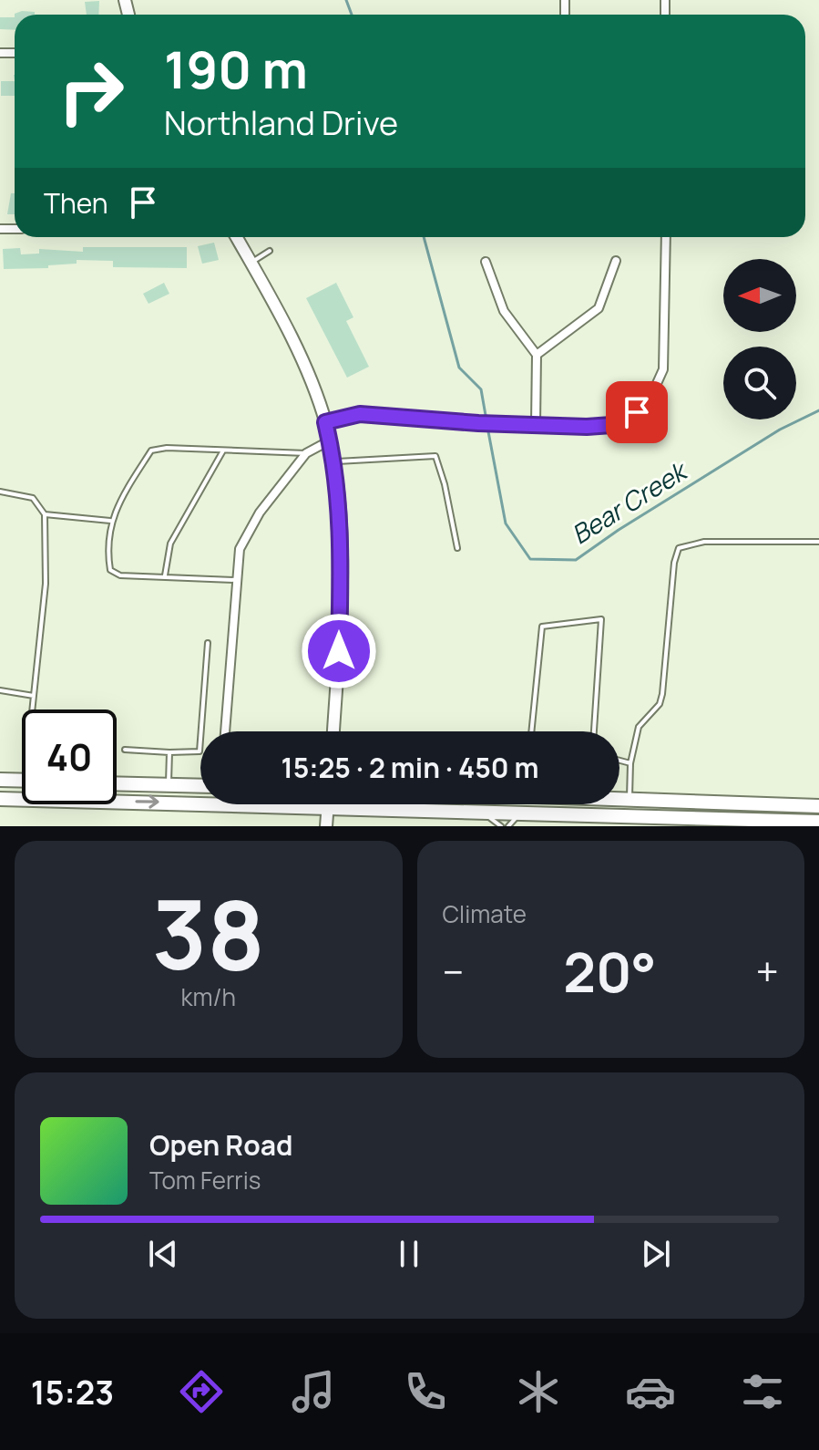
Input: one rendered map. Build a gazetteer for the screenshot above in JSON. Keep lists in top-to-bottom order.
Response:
{
  "water": ["Bear Creek"],
  "north": "left",
  "page": {
    "turn": ["190 m", "Northland Drive"],
    "then": "Then",
    "limit": "40",
    "trip": "15:25 · 2 min · 450 m",
    "tile": [
      ["38", "km/h"],
      "Climate"
    ],
    "heat": ["−", "20°", "+"],
    "song": ["Open Road", "Tom Ferris"],
    "tabs": "15:23"
  }
}
